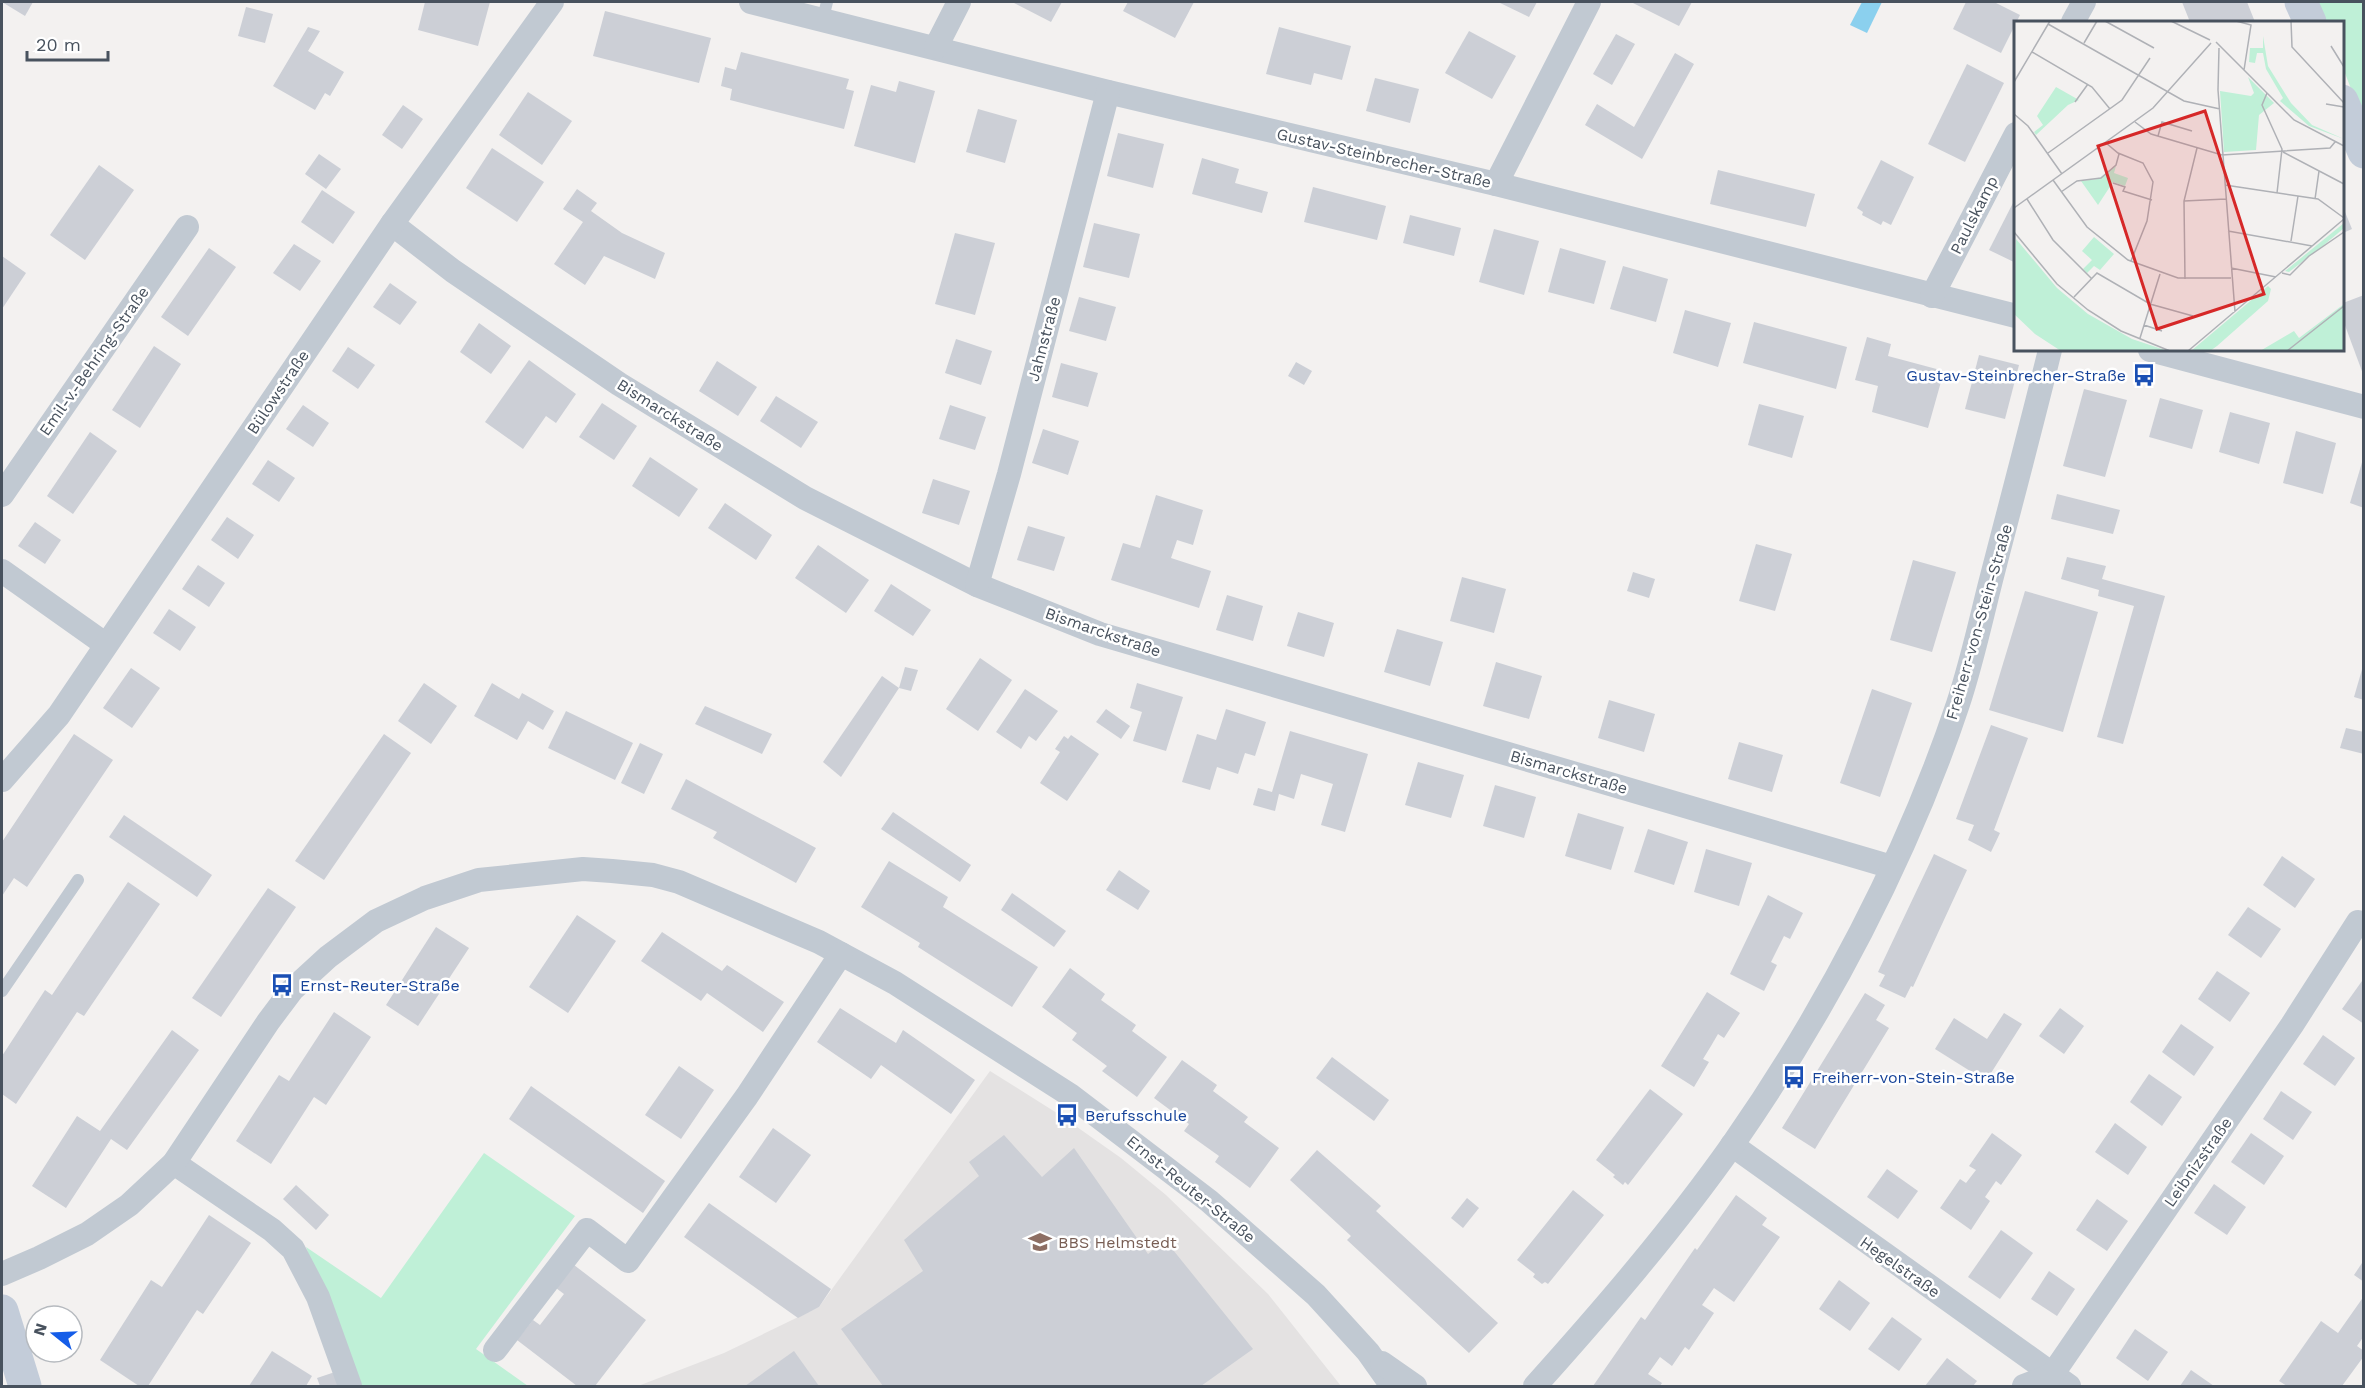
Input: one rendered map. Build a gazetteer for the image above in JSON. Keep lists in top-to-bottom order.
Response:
{
  "streets": {
    "street": [
      "Gustav-Steinbrecher-Straße",
      "Paulskamp",
      "Jahnstraße",
      "Emil-v.-Behring-Straße",
      "Bülowstraße",
      "Bismarckstraße",
      "Freiherr-von-Stein-Straße",
      "Leibnizstraße",
      "Ernst-Reuter-Straße",
      "Hegelstraße"
    ]
  },
  "crossings": [
    ["Gustav-Steinbrecher-Straße", "Paulskamp"],
    ["Gustav-Steinbrecher-Straße", "Jahnstraße"],
    ["Jahnstraße", "Bismarckstraße"],
    ["Bülowstraße", "Bismarckstraße"],
    ["Bismarckstraße", "Freiherr-von-Stein-Straße"],
    ["Freiherr-von-Stein-Straße", "Hegelstraße"],
    ["Leibnizstraße", "Hegelstraße"]
  ],
  "places": {
    "bus stop": [
      "Gustav-Steinbrecher-Straße",
      "Ernst-Reuter-Straße",
      "Freiherr-von-Stein-Straße",
      "Berufsschule"
    ],
    "school or university": ["BBS Helmstedt"]
  },
  "scale_bar": "20 m",
  "north": "left"
}
